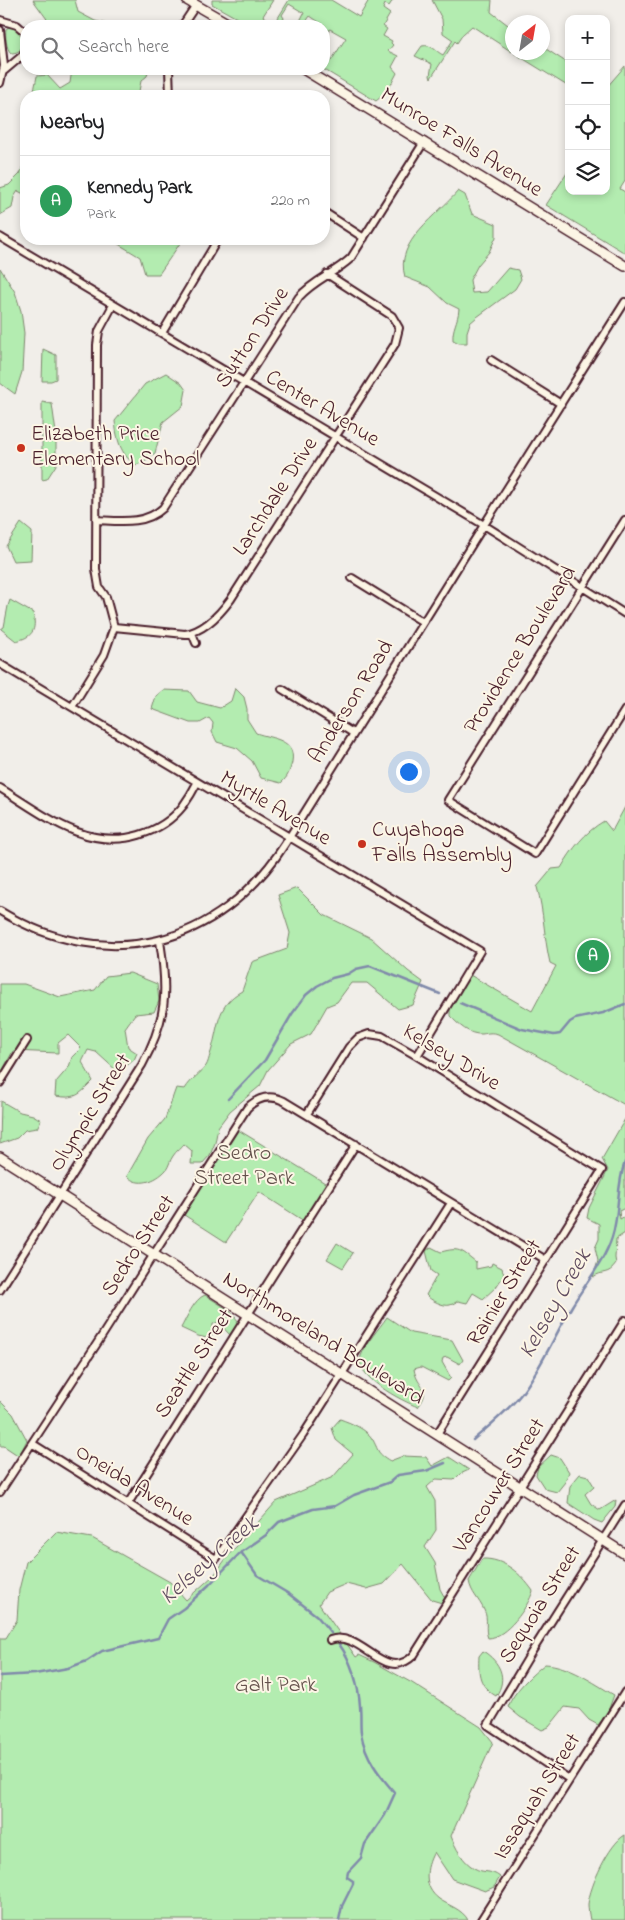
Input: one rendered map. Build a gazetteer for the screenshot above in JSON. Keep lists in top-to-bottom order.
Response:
{
  "streets": {
    "street": [
      "Munroe Falls Avenue",
      "Sutton Drive",
      "Center Avenue",
      "Larchdale Drive",
      "Providence Boulevard",
      "Anderson Road",
      "Myrtle Avenue",
      "Kelsey Drive",
      "Olympic Street",
      "Sedro Street",
      "Rainier Street",
      "Northmoreland Boulevard",
      "Seattle Street",
      "Oneida Avenue",
      "Vancouver Street",
      "Sequoia Street",
      "Issaquah Street"
    ]
  },
  "crossings": [
    ["Munroe Falls Avenue", "Sutton Drive"],
    ["Sutton Drive", "Center Avenue"],
    ["Sutton Drive", "Larchdale Drive"],
    ["Center Avenue", "Larchdale Drive"],
    ["Center Avenue", "Providence Boulevard"],
    ["Center Avenue", "Anderson Road"],
    ["Anderson Road", "Myrtle Avenue"],
    ["Anderson Road", "Olympic Street"],
    ["Myrtle Avenue", "Kelsey Drive"],
    ["Kelsey Drive", "Sedro Street"],
    ["Kelsey Drive", "Rainier Street"],
    ["Olympic Street", "Northmoreland Boulevard"],
    ["Sedro Street", "Rainier Street"],
    ["Sedro Street", "Northmoreland Boulevard"],
    ["Sedro Street", "Seattle Street"],
    ["Sedro Street", "Oneida Avenue"],
    ["Rainier Street", "Northmoreland Boulevard"],
    ["Northmoreland Boulevard", "Seattle Street"],
    ["Northmoreland Boulevard", "Oneida Avenue"],
    ["Northmoreland Boulevard", "Vancouver Street"],
    ["Northmoreland Boulevard", "Sequoia Street"],
    ["Seattle Street", "Oneida Avenue"],
    ["Sequoia Street", "Issaquah Street"]
  ],
  "water": ["Kelsey Creek"],
  "parks": ["Sedro Street Park", "Galt Park"],
  "places": ["Elizabeth Price Elementary School", "Cuyahoga Falls Assembly"],
  "north": "top right",
  "page": {
    "map_buttons": ["+", "−"],
    "search": "Search here",
    "heading": "Nearby",
    "list": [
      {
        "mark": "A",
        "name": "Kennedy Park",
        "note": "Park",
        "value": "220 m"
      }
    ],
    "pins": "A"
  }
}
